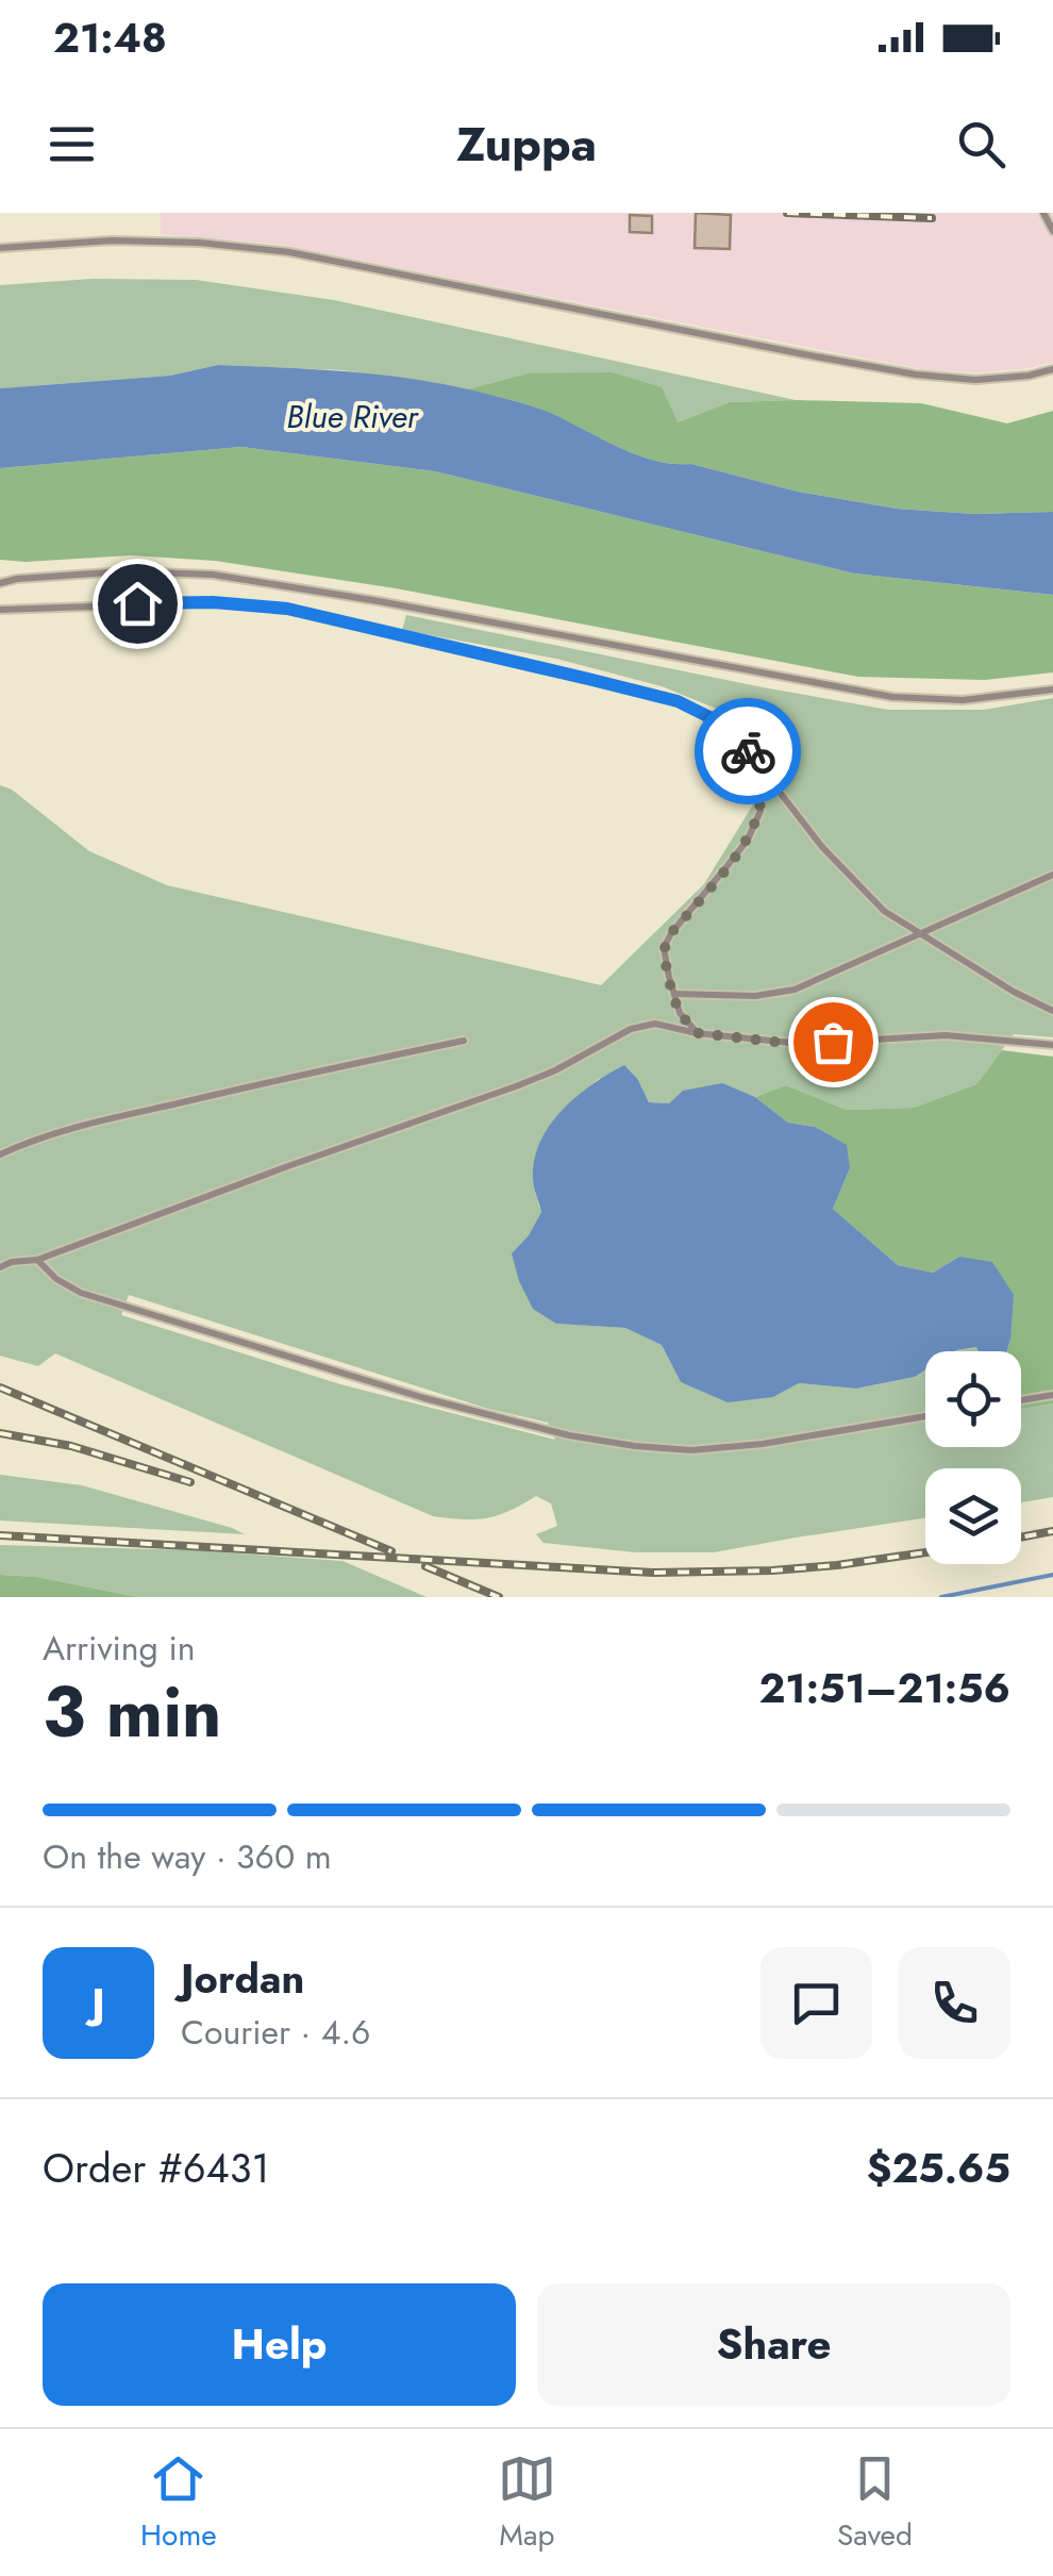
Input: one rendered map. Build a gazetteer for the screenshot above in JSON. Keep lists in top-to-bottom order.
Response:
{
  "water": ["Blue River"],
  "page": {
    "status": "21:48",
    "header": "Zuppa",
    "heading": ["3 min", "Arriving in", "21:51–21:56"],
    "panel": [
      "Jordan",
      "Courier · 4.6",
      "Order #6431",
      "$25.65"
    ],
    "bar": "On the way · 360 m",
    "round": "J",
    "buttons": ["Help", "Share"],
    "tabs": ["Home", "Map", "Saved"]
  }
}
